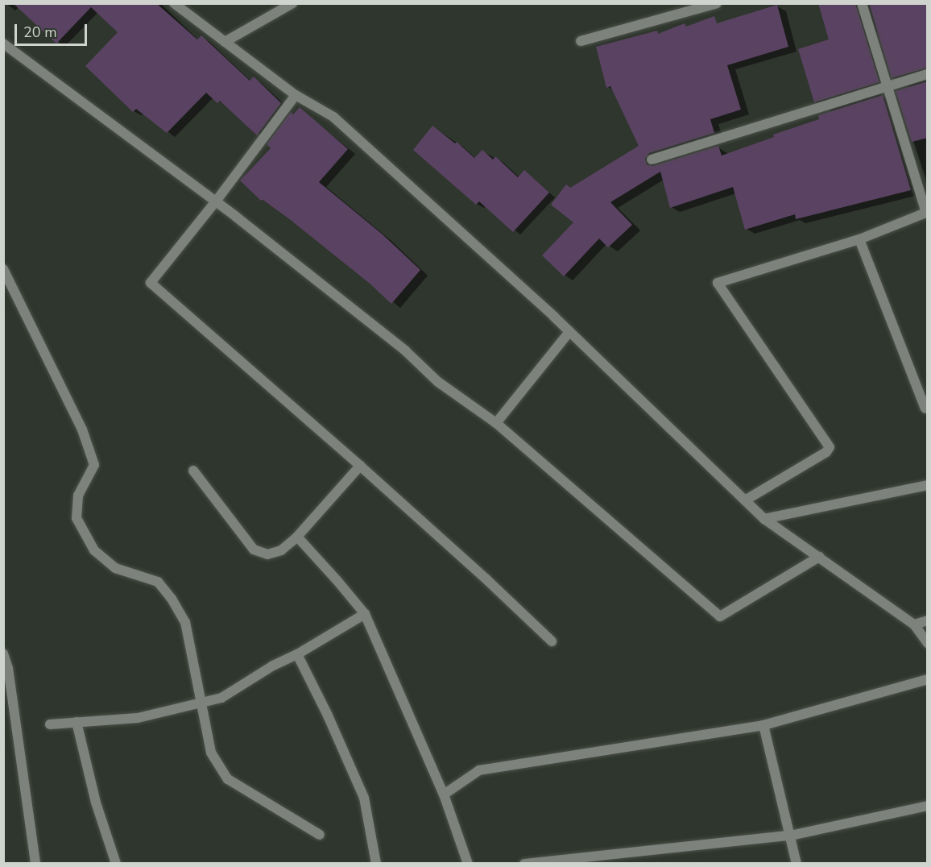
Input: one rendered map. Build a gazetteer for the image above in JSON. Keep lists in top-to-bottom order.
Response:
{
  "scale_bar": "20 m"
}
